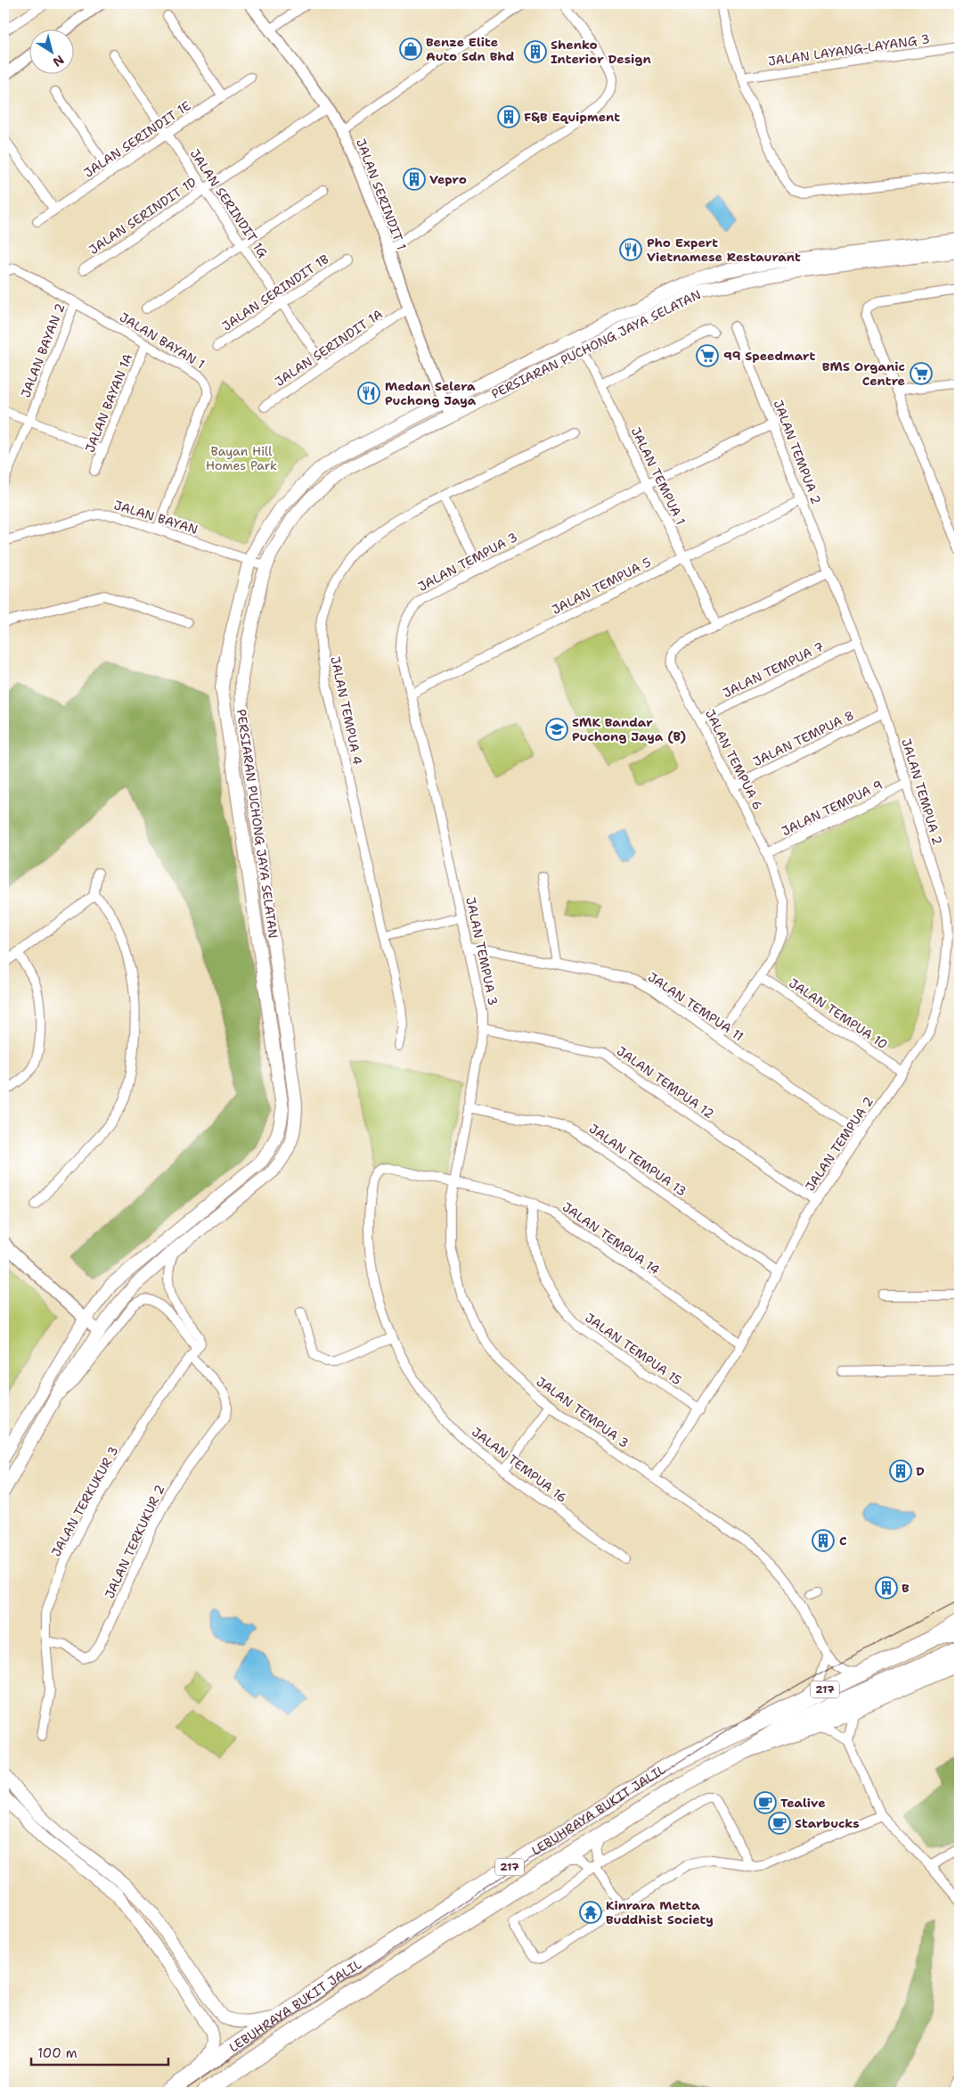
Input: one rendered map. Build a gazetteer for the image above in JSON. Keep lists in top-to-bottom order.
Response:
{
  "streets": {
    "highway": ["217", "LEBUHRAYA BUKIT JALIL"],
    "main road": ["PERSIARAN PUCHONG JAYA SELATAN"],
    "street": [
      "JALAN LAYANG-LAYANG 3",
      "JALAN SERINDIT 1E",
      "JALAN SERINDIT 1",
      "JALAN SERINDIT 1G",
      "JALAN SERINDIT 1D",
      "JALAN SERINDIT 1B",
      "JALAN BAYAN 1",
      "JALAN SERINDIT 1A",
      "JALAN BAYAN 2",
      "JALAN BAYAN 1A",
      "JALAN TEMPUA 2",
      "JALAN TEMPUA 1",
      "JALAN BAYAN",
      "JALAN TEMPUA 3",
      "JALAN TEMPUA 5",
      "JALAN TEMPUA 7",
      "JALAN TEMPUA 4",
      "JALAN TEMPUA 8",
      "JALAN TEMPUA 6",
      "JALAN TEMPUA 9",
      "JALAN TEMPUA 11",
      "JALAN TEMPUA 10",
      "JALAN TEMPUA 12",
      "JALAN TEMPUA 13",
      "JALAN TEMPUA 14",
      "JALAN TEMPUA 15",
      "JALAN TEMPUA 16",
      "JALAN TERKUKUR 3",
      "JALAN TERKUKUR 2"
    ]
  },
  "crossings": [
    ["JALAN SERINDIT 1E", "JALAN SERINDIT 1G"],
    ["JALAN SERINDIT 1", "JALAN SERINDIT 1D"],
    ["JALAN SERINDIT 1", "PERSIARAN PUCHONG JAYA SELATAN"],
    ["JALAN SERINDIT 1", "JALAN SERINDIT 1A"],
    ["JALAN SERINDIT 1G", "JALAN SERINDIT 1D"],
    ["JALAN SERINDIT 1G", "JALAN SERINDIT 1B"],
    ["JALAN SERINDIT 1G", "JALAN SERINDIT 1A"],
    ["JALAN BAYAN 1", "JALAN BAYAN 2"],
    ["JALAN BAYAN 1", "JALAN BAYAN 1A"],
    ["JALAN BAYAN 1", "JALAN BAYAN"],
    ["PERSIARAN PUCHONG JAYA SELATAN", "JALAN TEMPUA 1"],
    ["PERSIARAN PUCHONG JAYA SELATAN", "JALAN BAYAN"],
    ["JALAN TEMPUA 2", "JALAN TEMPUA 3"],
    ["JALAN TEMPUA 2", "JALAN TEMPUA 5"],
    ["JALAN TEMPUA 2", "JALAN TEMPUA 7"],
    ["JALAN TEMPUA 2", "JALAN TEMPUA 8"],
    ["JALAN TEMPUA 2", "JALAN TEMPUA 6"],
    ["JALAN TEMPUA 2", "JALAN TEMPUA 9"],
    ["JALAN TEMPUA 2", "JALAN TEMPUA 11"],
    ["JALAN TEMPUA 2", "JALAN TEMPUA 10"],
    ["JALAN TEMPUA 2", "JALAN TEMPUA 12"],
    ["JALAN TEMPUA 2", "JALAN TEMPUA 13"],
    ["JALAN TEMPUA 2", "JALAN TEMPUA 14"],
    ["JALAN TEMPUA 2", "JALAN TEMPUA 15"],
    ["JALAN TEMPUA 1", "JALAN TEMPUA 3"],
    ["JALAN TEMPUA 1", "JALAN TEMPUA 5"],
    ["JALAN TEMPUA 1", "JALAN TEMPUA 6"],
    ["JALAN TEMPUA 3", "JALAN TEMPUA 5"],
    ["JALAN TEMPUA 3", "JALAN TEMPUA 11"],
    ["JALAN TEMPUA 3", "JALAN TEMPUA 12"],
    ["JALAN TEMPUA 3", "JALAN TEMPUA 13"],
    ["JALAN TEMPUA 3", "JALAN TEMPUA 14"],
    ["JALAN TEMPUA 3", "JALAN TEMPUA 16"],
    ["JALAN TEMPUA 3", "LEBUHRAYA BUKIT JALIL"],
    ["JALAN TEMPUA 7", "JALAN TEMPUA 6"],
    ["JALAN TEMPUA 8", "JALAN TEMPUA 6"],
    ["JALAN TEMPUA 6", "JALAN TEMPUA 9"],
    ["JALAN TEMPUA 6", "JALAN TEMPUA 11"],
    ["JALAN TEMPUA 6", "JALAN TEMPUA 10"],
    ["JALAN TEMPUA 14", "JALAN TEMPUA 15"],
    ["JALAN TEMPUA 14", "JALAN TEMPUA 16"],
    ["JALAN TERKUKUR 3", "JALAN TERKUKUR 2"]
  ],
  "parks": ["Bayan Hill Homes Park"],
  "places": {
    "shop": ["Benze Elite Auto Sdn Bhd"],
    "building": [
      "Shenko Interior Design",
      "F&B Equipment",
      "Vepro",
      "D",
      "C",
      "B"
    ],
    "restaurant": ["Pho Expert Vietnamese Restaurant", "Medan Selera Puchong Jaya"],
    "supermarket": ["99 Speedmart", "BMS Organic Centre"],
    "school or university": ["SMK Bandar Puchong Jaya (B)"],
    "cafe": ["Tealive", "Starbucks"],
    "temple": ["Kinrara Metta Buddhist Society"]
  },
  "scale_bar": "100 m",
  "north": "bottom right"
}
